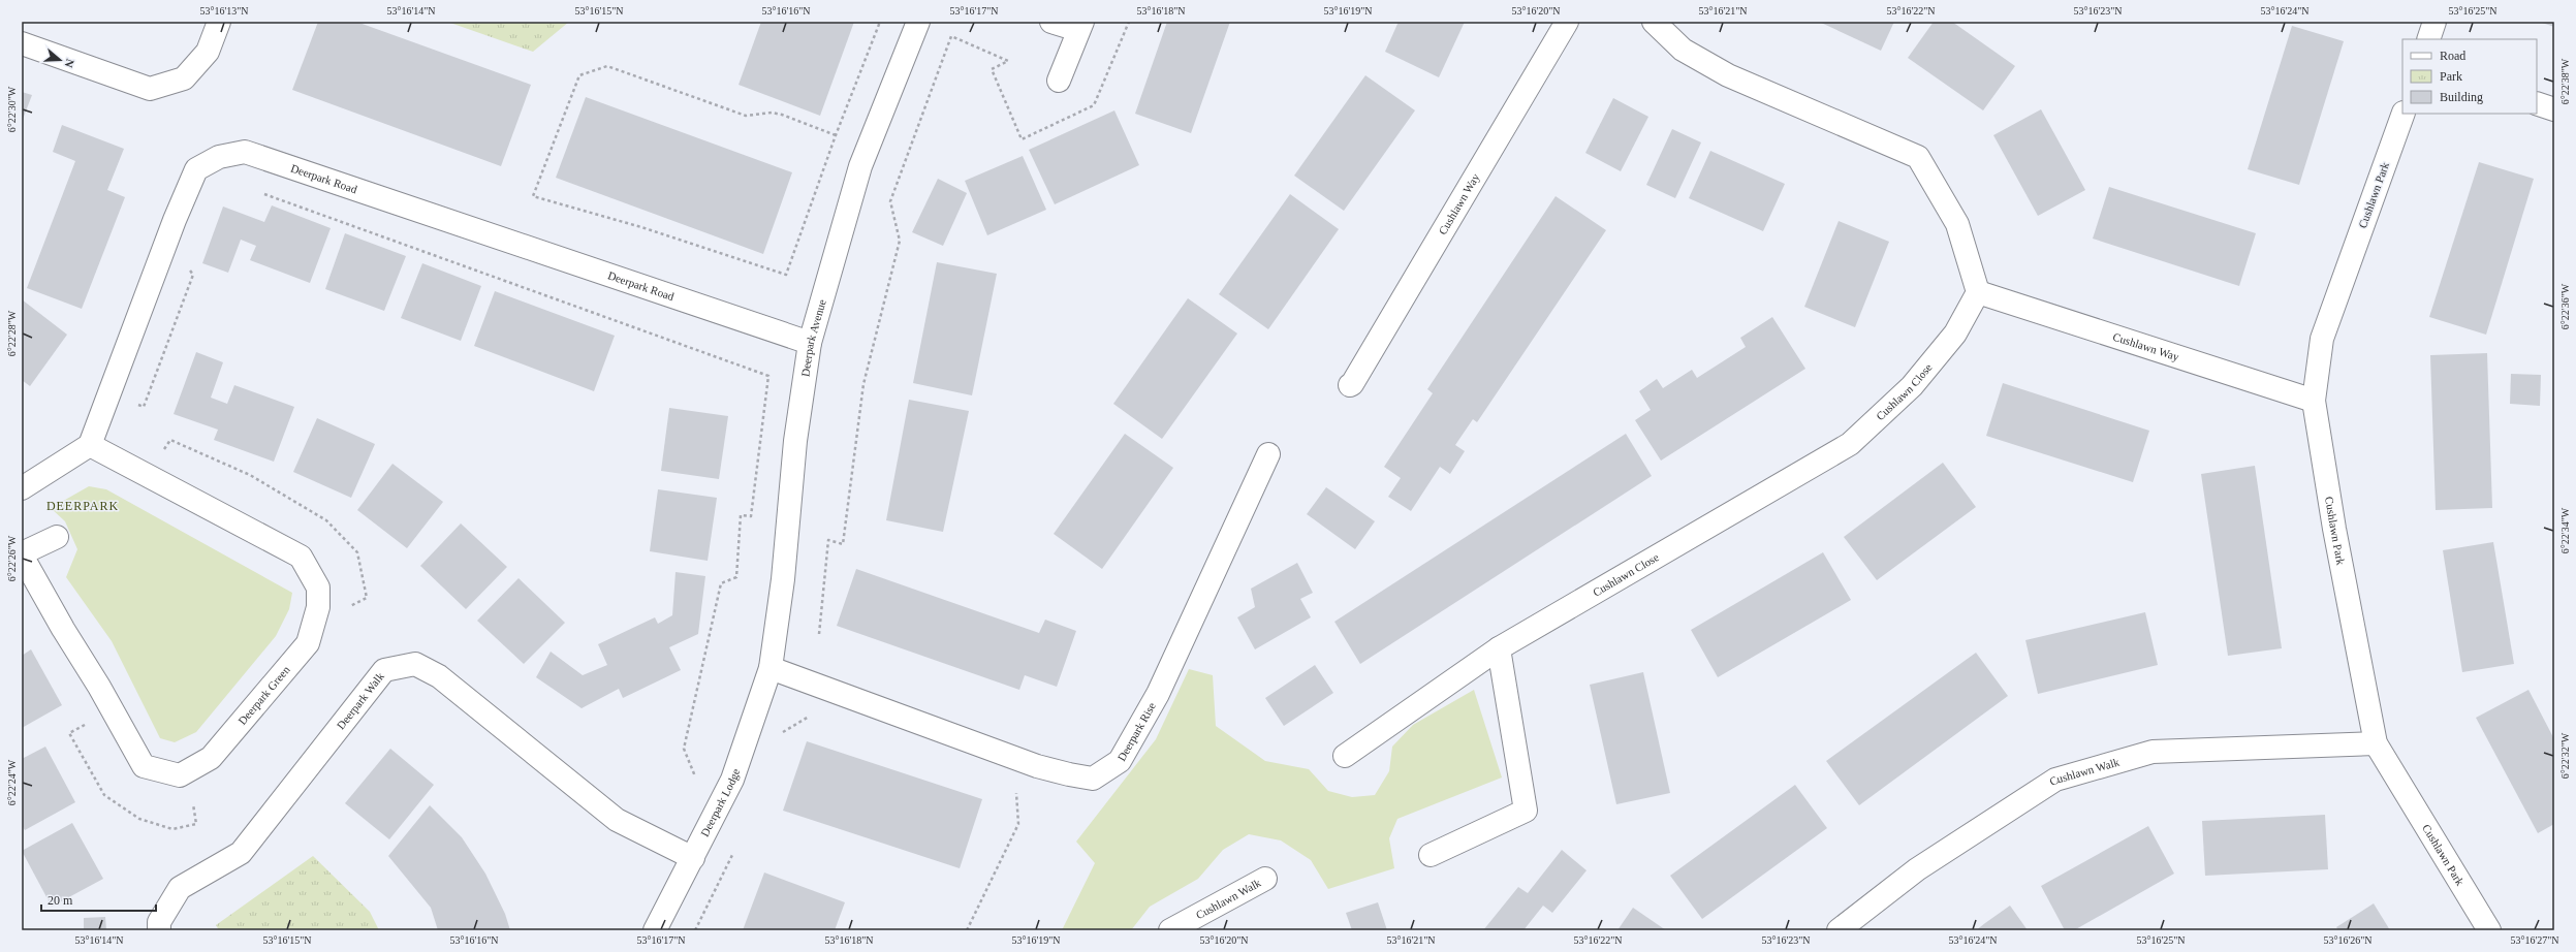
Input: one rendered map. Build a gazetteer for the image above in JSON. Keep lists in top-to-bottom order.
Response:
{
  "streets": {
    "street": [
      "Deerpark Road",
      "Cushlawn Park",
      "Cushlawn Way",
      "Deerpark Avenue",
      "Cushlawn Close",
      "Deerpark Green",
      "Deerpark Walk",
      "Deerpark Rise",
      "Cushlawn Walk",
      "Deerpark Lodge"
    ]
  },
  "crossings": [
    ["Deerpark Road", "Deerpark Avenue"],
    ["Deerpark Road", "Deerpark Green"],
    ["Cushlawn Park", "Cushlawn Way"],
    ["Cushlawn Park", "Cushlawn Walk"],
    ["Cushlawn Way", "Cushlawn Close"],
    ["Deerpark Avenue", "Deerpark Rise"],
    ["Deerpark Avenue", "Deerpark Lodge"],
    ["Deerpark Walk", "Deerpark Lodge"],
    ["Deerpark Rise", "Deerpark Lodge"]
  ],
  "districts": ["DEERPARK"],
  "legend": ["Road", "Park", "Building"],
  "scale_bar": "20 m",
  "north": "right",
  "coordinates": [
    "53°16'13\"N",
    "53°16'14\"N",
    "53°16'15\"N",
    "53°16'16\"N",
    "53°16'17\"N",
    "53°16'18\"N",
    "53°16'19\"N",
    "53°16'20\"N",
    "53°16'21\"N",
    "53°16'22\"N",
    "53°16'23\"N",
    "53°16'24\"N",
    "53°16'25\"N",
    "6°22'38\"W",
    "6°22'30\"W",
    "6°22'36\"W",
    "6°22'28\"W",
    "6°22'34\"W",
    "6°22'26\"W",
    "6°22'32\"W",
    "6°22'24\"W",
    "53°16'26\"N",
    "53°16'27\"N"
  ]
}
